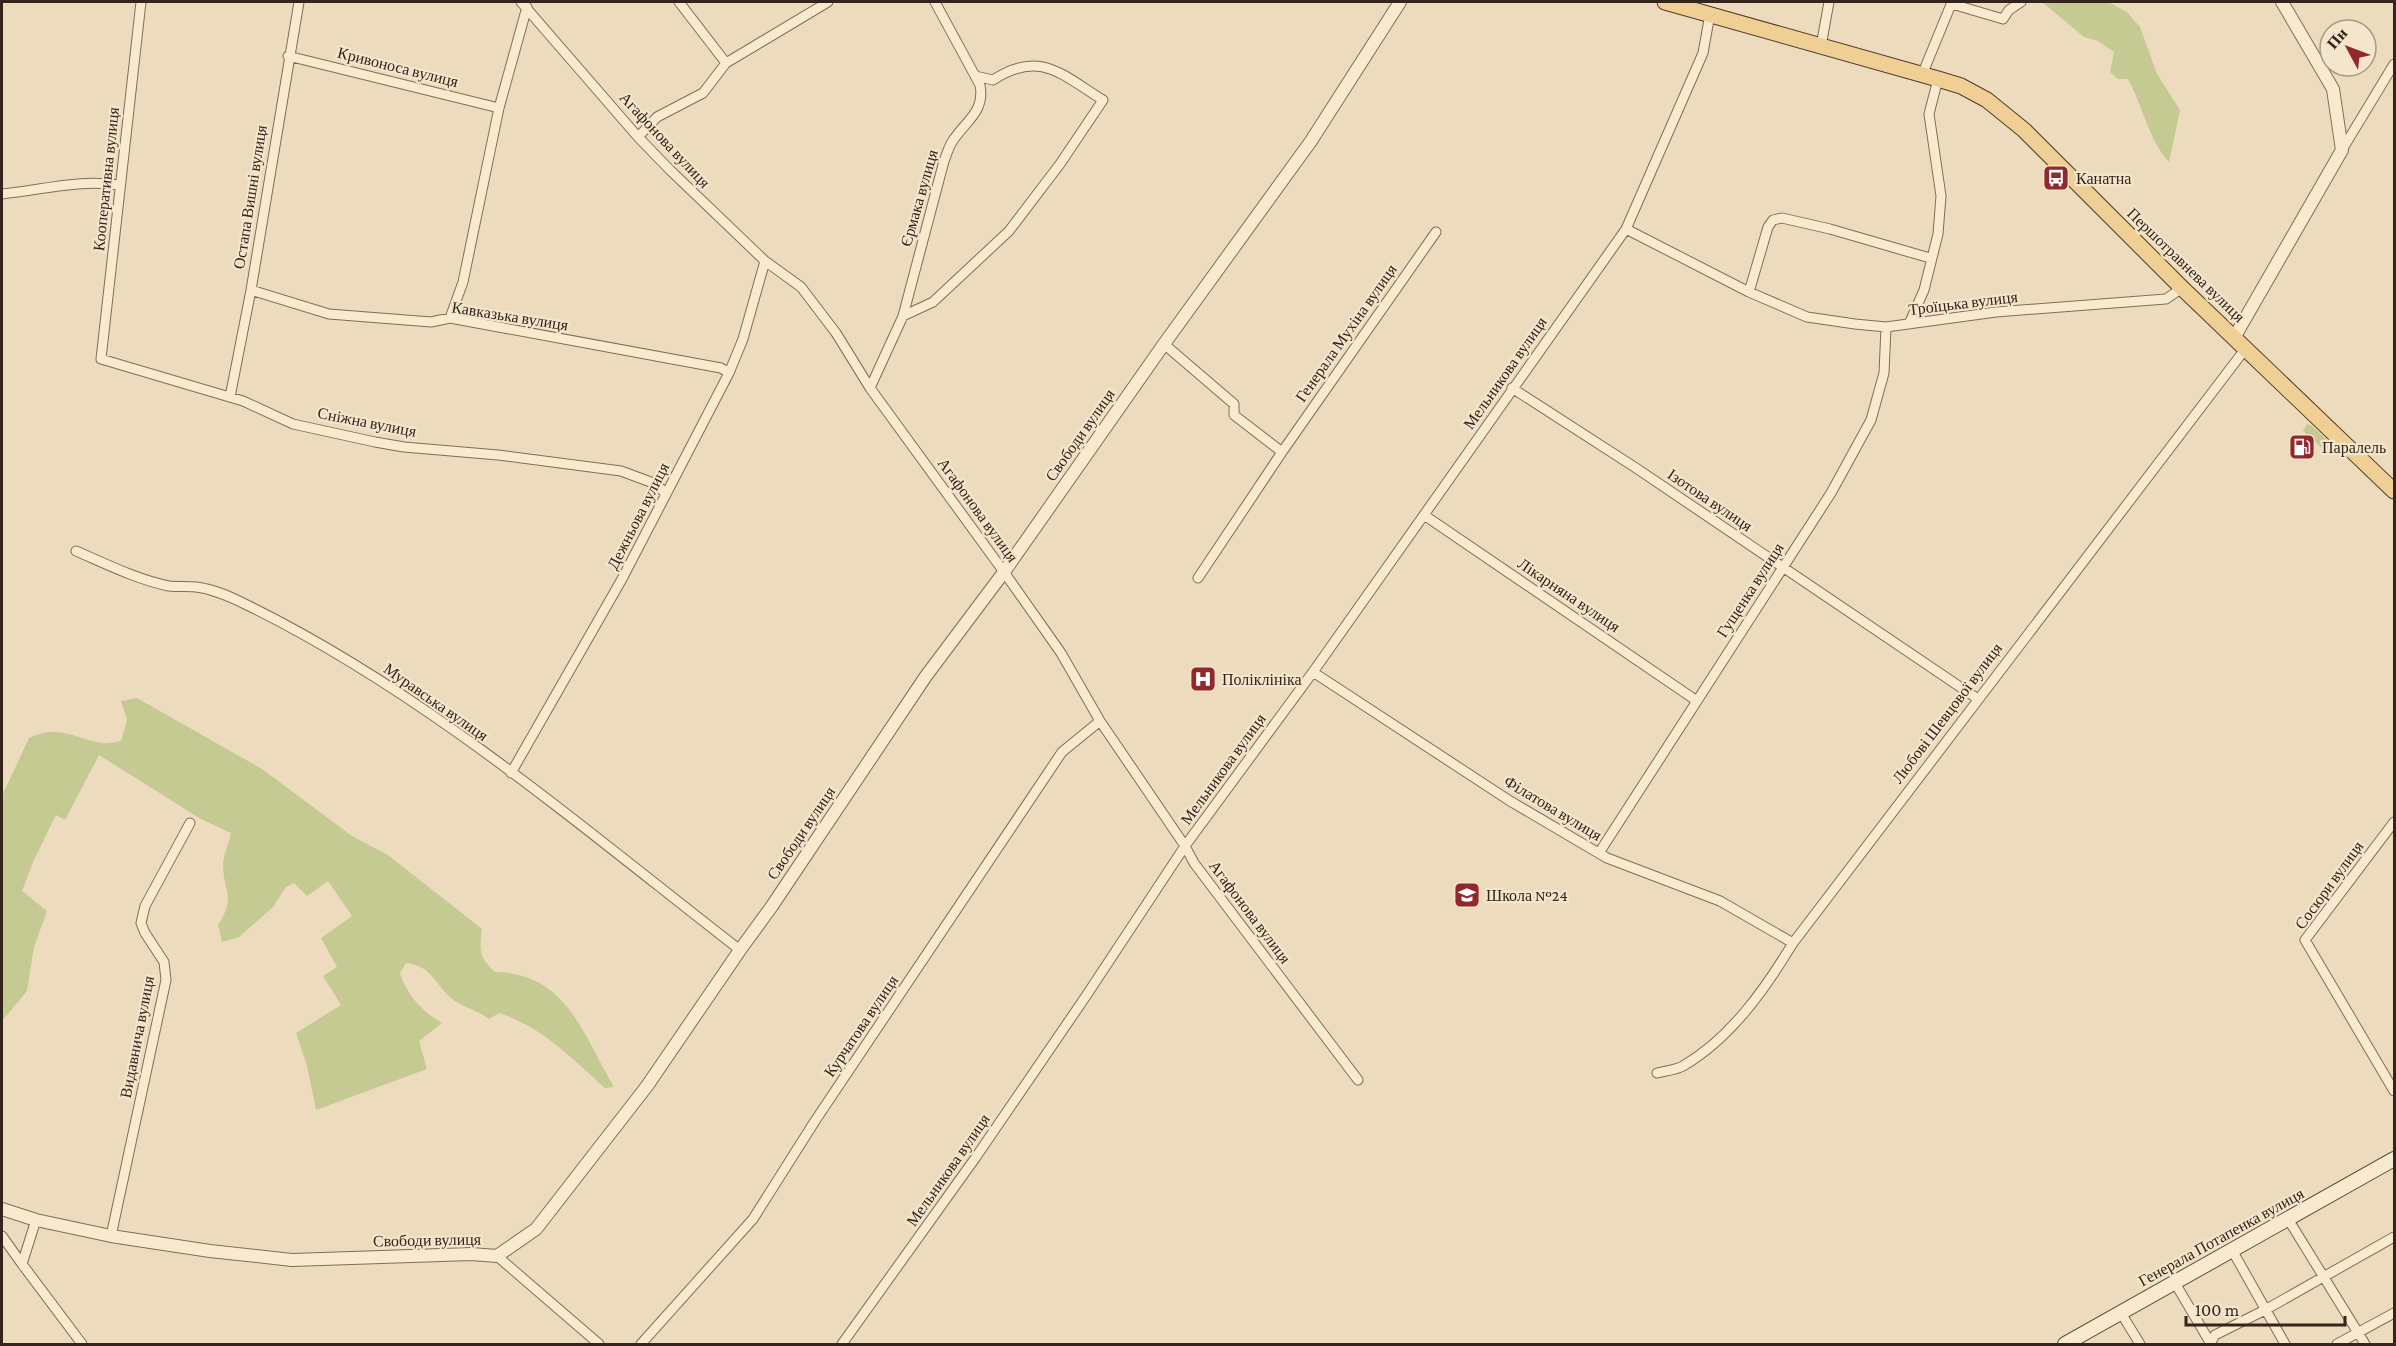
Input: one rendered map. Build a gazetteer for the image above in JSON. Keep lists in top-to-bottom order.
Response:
{
  "streets": {
    "main road": ["Першотравнева вулиця", "Генерала Потапенка вулиця"],
    "street": [
      "Кривоноса вулиця",
      "Агафонова вулиця",
      "Кооперативна вулиця",
      "Остапа Вишні вулиця",
      "Єрмака вулиця",
      "Троїцька вулиця",
      "Кавказька вулиця",
      "Генерала Мухіна вулиця",
      "Мельникова вулиця",
      "Сніжна вулиця",
      "Свободи вулиця",
      "Ізотова вулиця",
      "Дежньова вулиця",
      "Гущенка вулиця",
      "Лікарняна вулиця",
      "Муравська вулиця",
      "Любові Шевцової вулиця",
      "Філатова вулиця",
      "Сосюри вулиця",
      "Курчатова вулиця",
      "Видавнича вулиця"
    ]
  },
  "crossings": [
    ["Кривоноса вулиця", "Остапа Вишні вулиця"],
    ["Агафонова вулиця", "Єрмака вулиця"],
    ["Агафонова вулиця", "Мельникова вулиця"],
    ["Агафонова вулиця", "Свободи вулиця"],
    ["Агафонова вулиця", "Дежньова вулиця"],
    ["Агафонова вулиця", "Курчатова вулиця"],
    ["Кооперативна вулиця", "Сніжна вулиця"],
    ["Остапа Вишні вулиця", "Кавказька вулиця"],
    ["Остапа Вишні вулиця", "Сніжна вулиця"],
    ["Першотравнева вулиця", "Троїцька вулиця"],
    ["Першотравнева вулиця", "Мельникова вулиця"],
    ["Першотравнева вулиця", "Любові Шевцової вулиця"],
    ["Троїцька вулиця", "Мельникова вулиця"],
    ["Троїцька вулиця", "Гущенка вулиця"],
    ["Кавказька вулиця", "Дежньова вулиця"],
    ["Мельникова вулиця", "Ізотова вулиця"],
    ["Мельникова вулиця", "Лікарняна вулиця"],
    ["Мельникова вулиця", "Філатова вулиця"],
    ["Сніжна вулиця", "Дежньова вулиця"],
    ["Свободи вулиця", "Муравська вулиця"],
    ["Свободи вулиця", "Видавнича вулиця"],
    ["Ізотова вулиця", "Гущенка вулиця"],
    ["Ізотова вулиця", "Любові Шевцової вулиця"],
    ["Дежньова вулиця", "Муравська вулиця"],
    ["Гущенка вулиця", "Лікарняна вулиця"],
    ["Гущенка вулиця", "Філатова вулиця"],
    ["Любові Шевцової вулиця", "Філатова вулиця"]
  ],
  "places": {
    "bus stop": ["Канатна"],
    "fuel station": ["Паралель"],
    "hospital": ["Поліклініка"],
    "school or university": ["Школа №24"]
  },
  "scale_bar": "100 m",
  "north": "top left"
}
